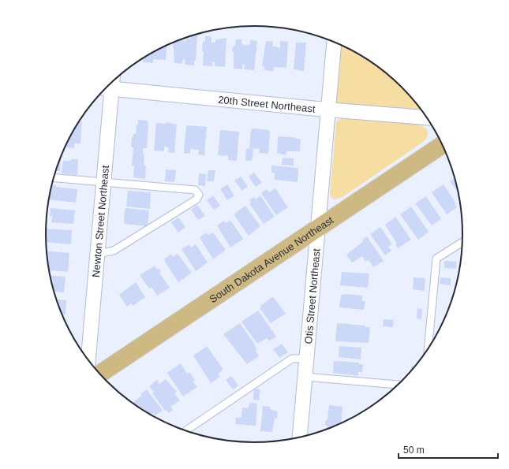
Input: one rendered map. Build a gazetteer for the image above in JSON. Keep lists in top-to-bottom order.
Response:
{
  "streets": {
    "main road": ["South Dakota Avenue Northeast"],
    "street": ["20th Street Northeast", "Newton Street Northeast", "Otis Street Northeast"]
  },
  "crossings": [
    ["20th Street Northeast", "Otis Street Northeast"],
    ["South Dakota Avenue Northeast", "Otis Street Northeast"]
  ],
  "scale_bar": "50 m"
}
